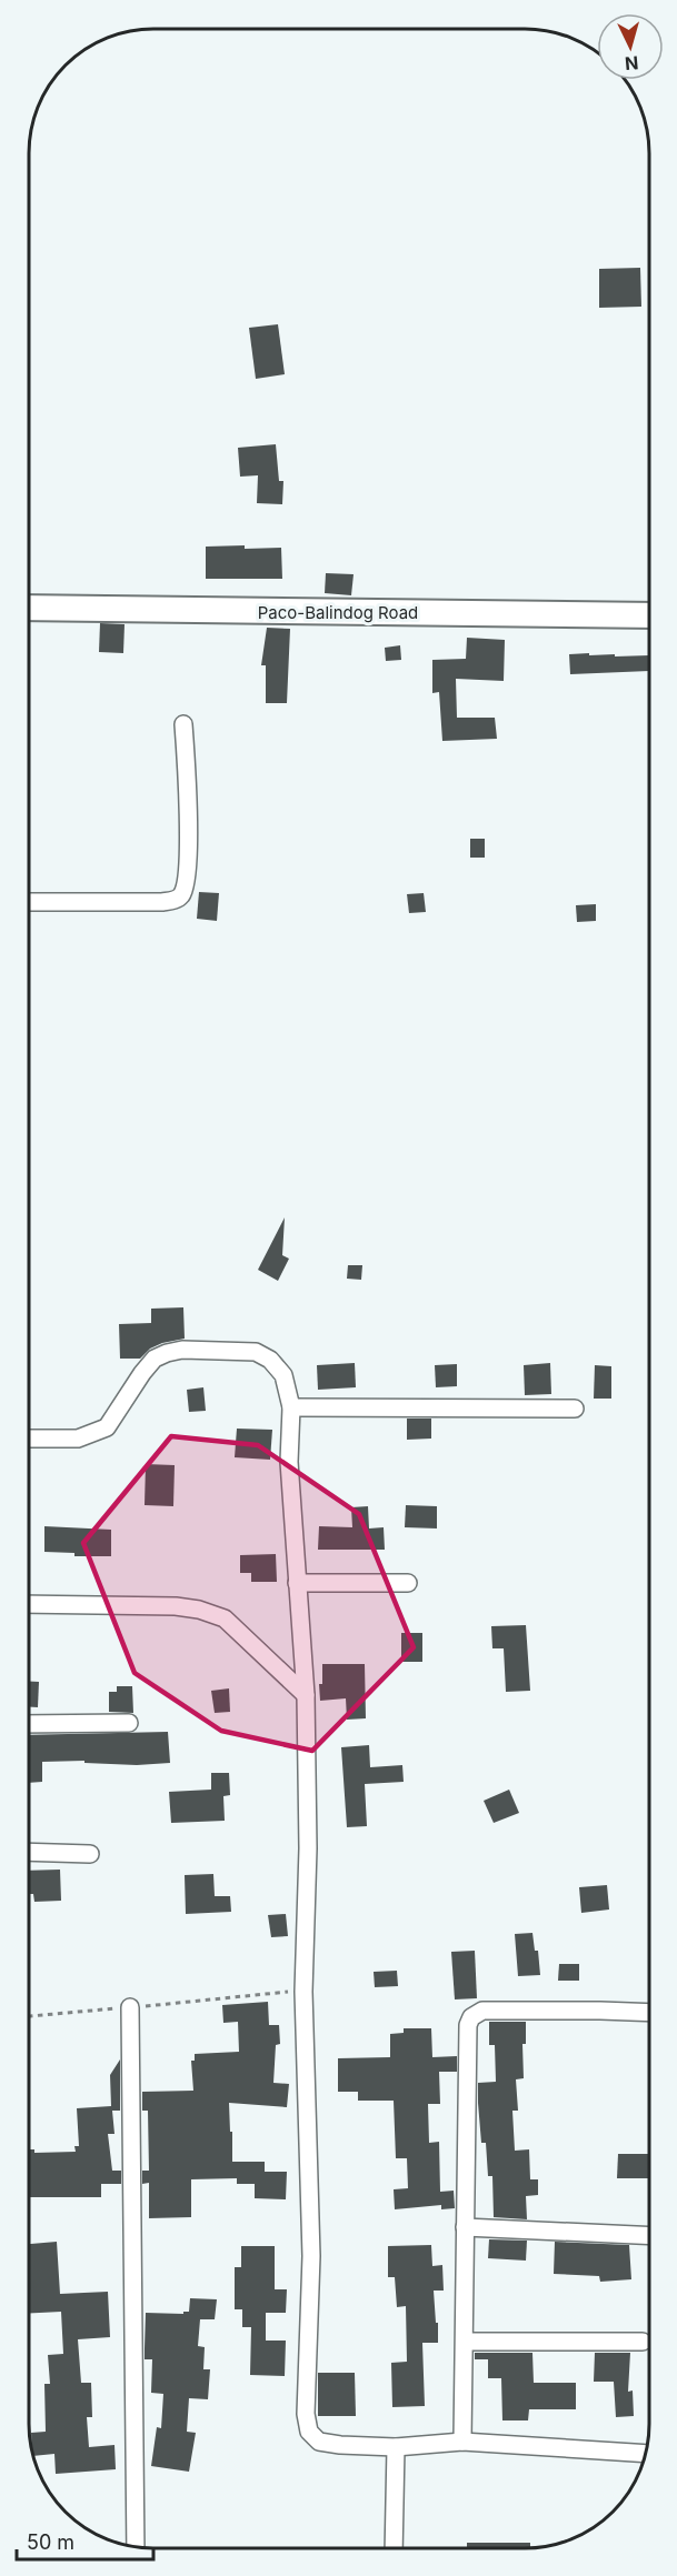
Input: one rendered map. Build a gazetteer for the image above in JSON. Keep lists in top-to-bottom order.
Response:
{
  "streets": {
    "street": ["Paco-Balindog Road"]
  },
  "scale_bar": "50 m",
  "north": "bottom"
}
